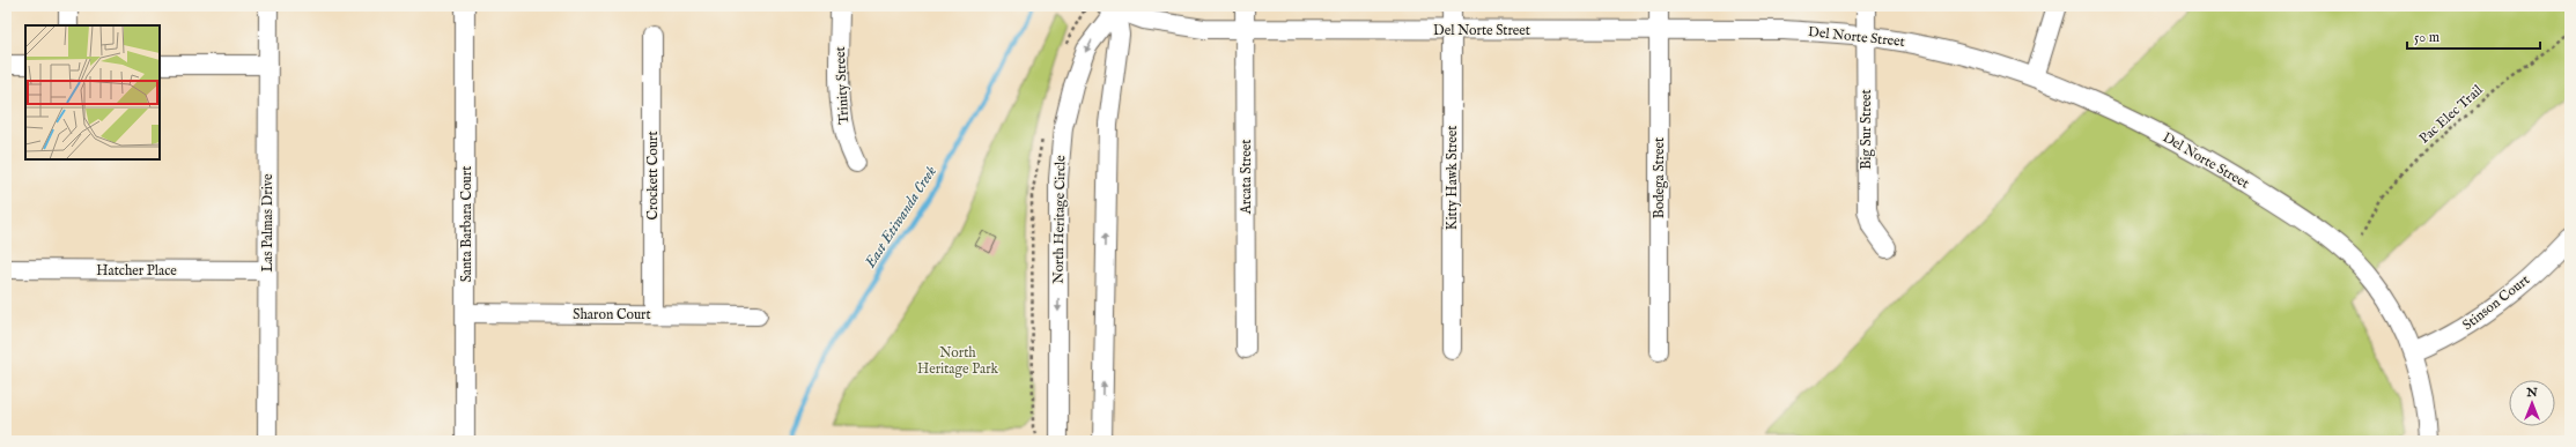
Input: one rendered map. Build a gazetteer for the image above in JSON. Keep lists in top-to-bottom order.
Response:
{
  "streets": {
    "street": [
      "Del Norte Street",
      "Trinity Street",
      "Big Sur Street",
      "Crockett Court",
      "Arcata Street",
      "Kitty Hawk Street",
      "Bodega Street",
      "North Heritage Circle",
      "Las Palmas Drive",
      "Santa Barbara Court",
      "Hatcher Place",
      "Stinson Court",
      "Sharon Court"
    ],
    "path": ["Pac Elec Trail"]
  },
  "crossings": [
    ["Del Norte Street", "Big Sur Street"],
    ["Del Norte Street", "Arcata Street"],
    ["Del Norte Street", "Kitty Hawk Street"],
    ["Del Norte Street", "Bodega Street"],
    ["Del Norte Street", "North Heritage Circle"],
    ["Del Norte Street", "Stinson Court"],
    ["Crockett Court", "Sharon Court"],
    ["Las Palmas Drive", "Hatcher Place"],
    ["Santa Barbara Court", "Sharon Court"]
  ],
  "water": ["East Etiwanda Creek"],
  "parks": ["North Heritage Park"],
  "scale_bar": "50 m",
  "north": "top"
}
